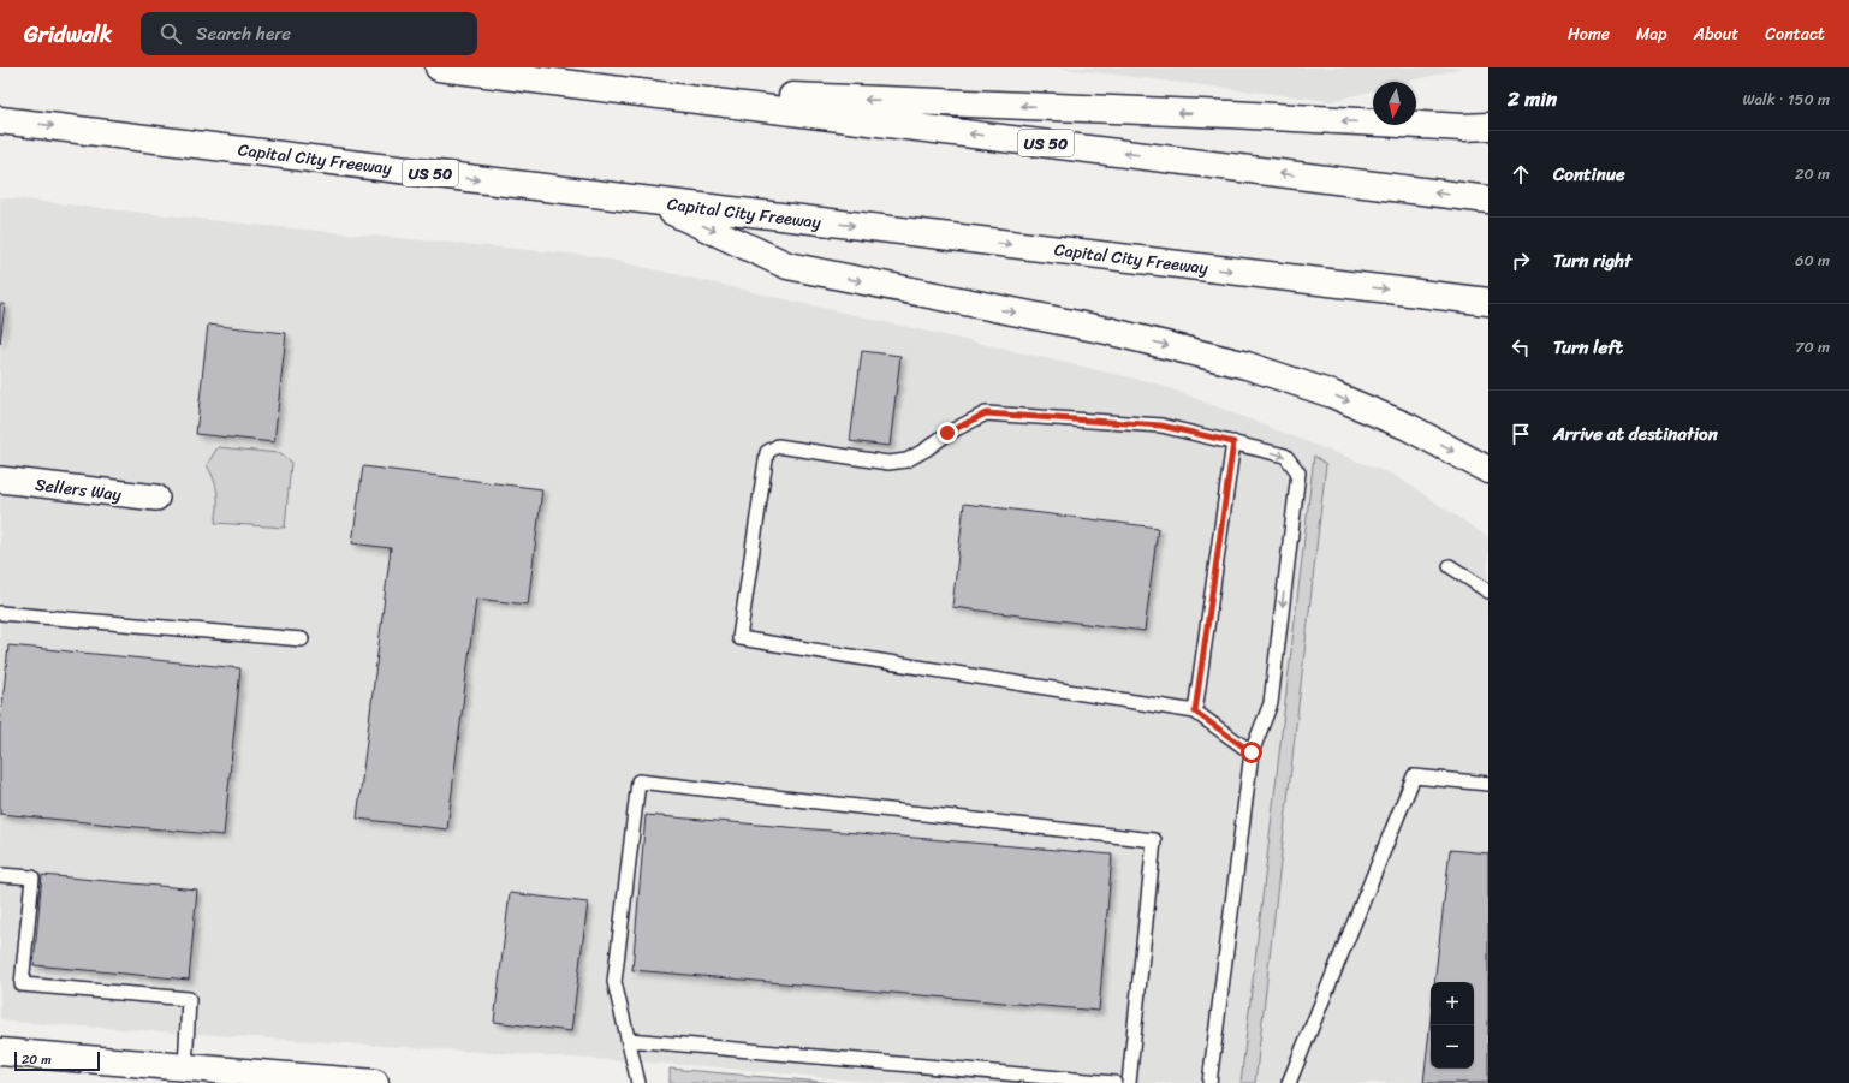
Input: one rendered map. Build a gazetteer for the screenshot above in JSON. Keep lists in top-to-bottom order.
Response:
{
  "streets": {
    "main road": ["US 50", "Capital City Freeway"],
    "street": ["Sellers Way"]
  },
  "scale_bar": "20 m",
  "north": "bottom",
  "page": {
    "header": "Gridwalk",
    "search": "Search here",
    "nav": [
      "Home",
      "Map",
      "About",
      "Contact"
    ],
    "heading": ["2 min", "Walk · 150 m"],
    "list": [
      ["Continue", "20 m"],
      ["Turn right", "60 m"],
      ["Turn left", "70 m"],
      "Arrive at destination"
    ],
    "map_buttons": ["+", "−"],
    "scale": "20 m"
  }
}
